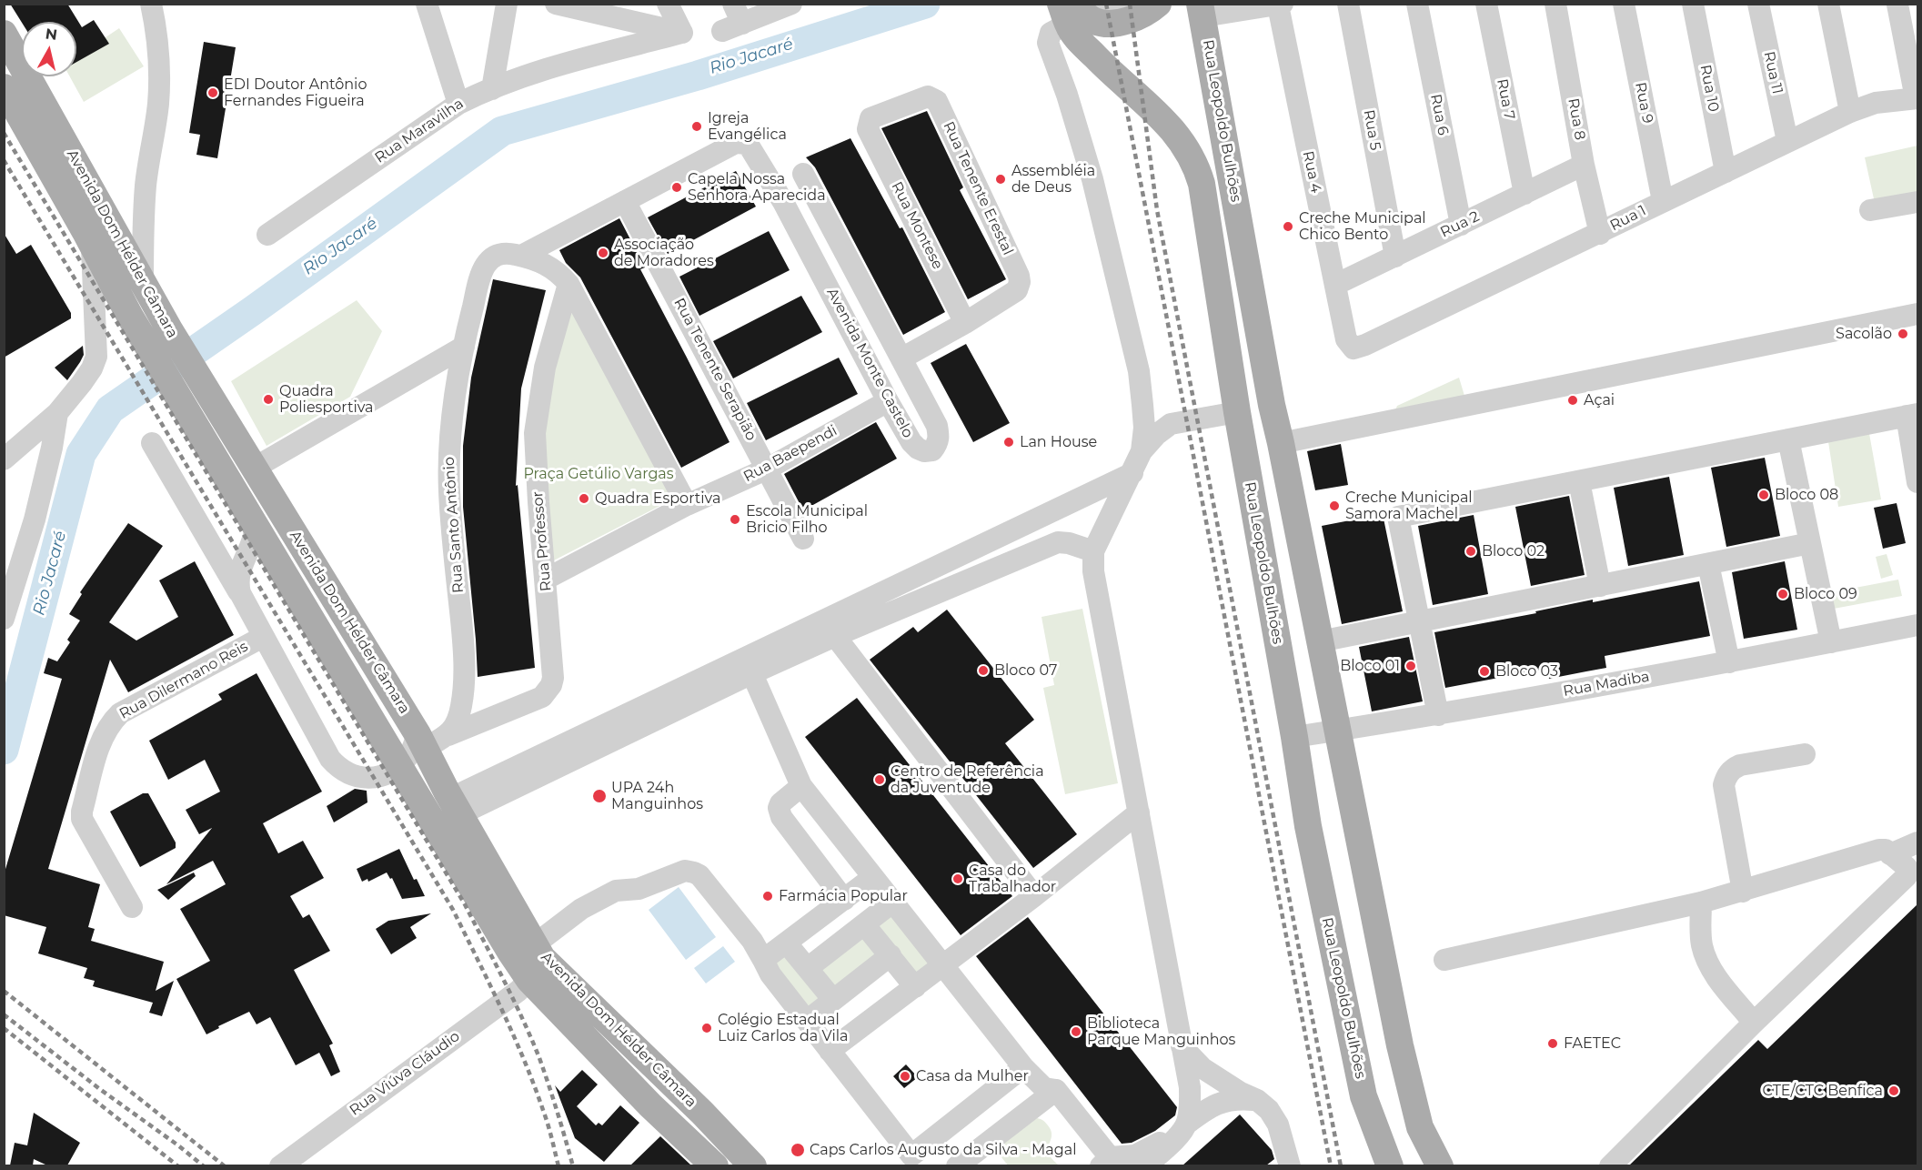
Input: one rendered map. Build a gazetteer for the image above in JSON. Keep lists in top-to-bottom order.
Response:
{
  "streets": {
    "main road": ["Rua Leopoldo Bulhões", "Avenida Dom Hélder Câmara"],
    "street": [
      "Rua 11",
      "Rua 10",
      "Rua 7",
      "Rua 9",
      "Rua 6",
      "Rua 8",
      "Rua 5",
      "Rua Maravilha",
      "Rua 4",
      "Rua Tenente Erestal",
      "Rua 1",
      "Rua 2",
      "Rua Montese",
      "Avenida Monte Castelo",
      "Rua Tenente Serapião",
      "Rua Baependi",
      "Rua Santo Antônio",
      "Rua Professor",
      "Rua Dilermano Reis",
      "Rua Madiba",
      "Rua Viúva Cláudio"
    ]
  },
  "crossings": [
    ["Rua 11", "Rua 1"],
    ["Rua 10", "Rua 1"],
    ["Rua 7", "Rua 2"],
    ["Rua 9", "Rua 1"],
    ["Rua 6", "Rua 2"],
    ["Rua 8", "Rua 1"],
    ["Rua 8", "Rua 2"],
    ["Rua Leopoldo Bulhões", "Rua Madiba"],
    ["Rua 5", "Rua 2"],
    ["Rua 4", "Rua 1"],
    ["Rua 4", "Rua 2"],
    ["Rua Tenente Erestal", "Rua Montese"],
    ["Avenida Dom Hélder Câmara", "Rua Santo Antônio"],
    ["Avenida Dom Hélder Câmara", "Rua Professor"],
    ["Avenida Dom Hélder Câmara", "Rua Viúva Cláudio"],
    ["Avenida Monte Castelo", "Rua Baependi"],
    ["Avenida Monte Castelo", "Rua Santo Antônio"],
    ["Rua Tenente Serapião", "Rua Baependi"],
    ["Rua Tenente Serapião", "Rua Santo Antônio"],
    ["Rua Baependi", "Rua Professor"],
    ["Rua Santo Antônio", "Rua Professor"]
  ],
  "water": ["Rio Jacaré"],
  "parks": ["Praça Getúlio Vargas"],
  "places": [
    "EDI Doutor Antônio Fernandes Figueira",
    "Igreja Evangélica",
    "Assembléia de Deus",
    "Capela Nossa Senhora Aparecida",
    "Creche Municipal Chico Bento",
    "Associação de Moradores",
    "Sacolão",
    "Quadra Poliesportiva",
    "Açai",
    "Lan House",
    "Bloco 08",
    "Quadra Esportiva",
    "Creche Municipal Samora Machel",
    "Escola Municipal Bricio Filho",
    "Bloco 02",
    "Bloco 09",
    "Bloco 01",
    "Bloco 07",
    "Bloco 03",
    "Centro de Referência da Juventude",
    "UPA 24h Manguinhos",
    "Casa do Trabalhador",
    "Farmácia Popular",
    "Colégio Estadual Luiz Carlos da Vila",
    "Biblioteca Parque Manguinhos",
    "FAETEC",
    "Casa da Mulher",
    "CTE/CTC Benfica",
    "Caps Carlos Augusto da Silva - Magal"
  ],
  "north": "top"
}
